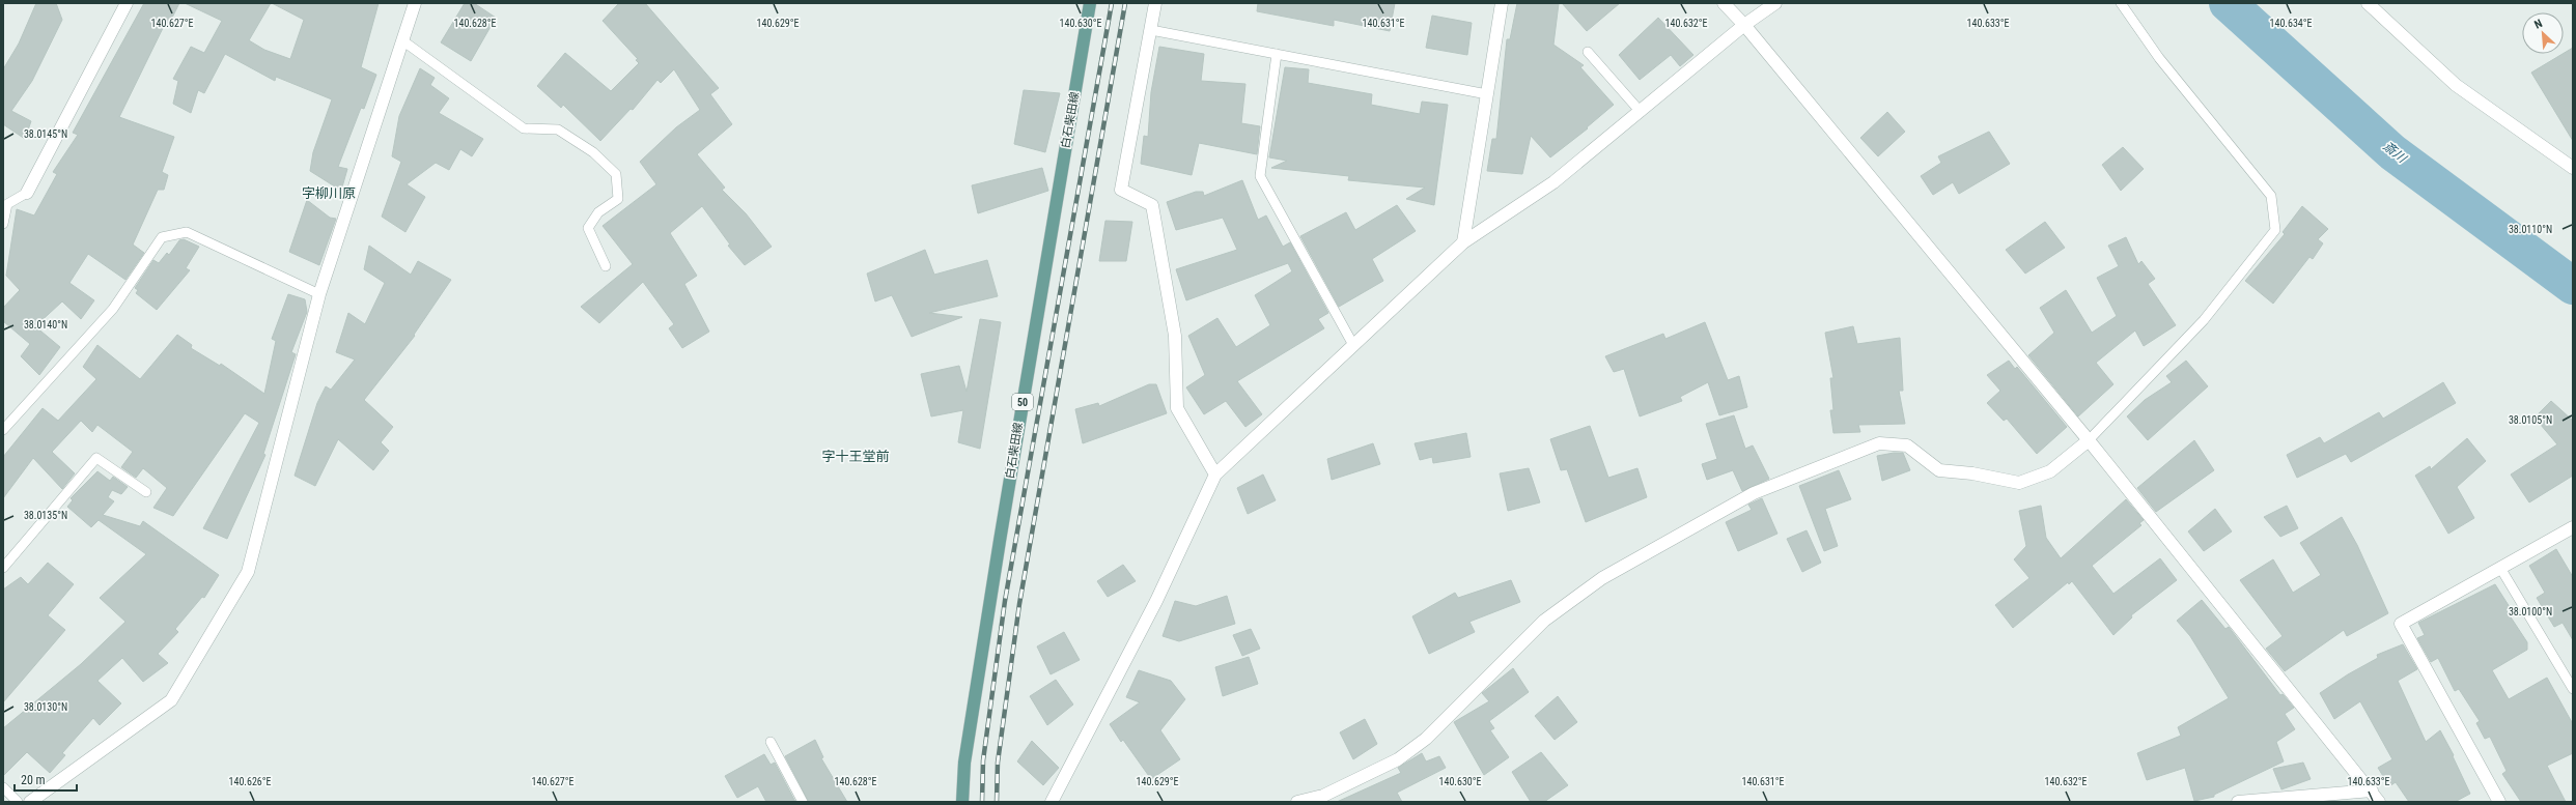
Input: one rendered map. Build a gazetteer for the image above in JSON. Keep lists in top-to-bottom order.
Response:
{
  "streets": {
    "main road": ["白石柴田線", "50"]
  },
  "districts": ["字柳川原", "字十王堂前"],
  "water": ["斎川"],
  "scale_bar": "20 m",
  "north": "top left",
  "coordinates": [
    "140.627°E",
    "140.628°E",
    "140.629°E",
    "140.630°E",
    "140.631°E",
    "140.632°E",
    "140.634°E",
    "140.633°E",
    "38.0145°N",
    "38.0110°N",
    "38.0140°N",
    "38.0105°N",
    "38.0135°N",
    "38.0100°N",
    "38.0130°N",
    "140.626°E"
  ]
}
